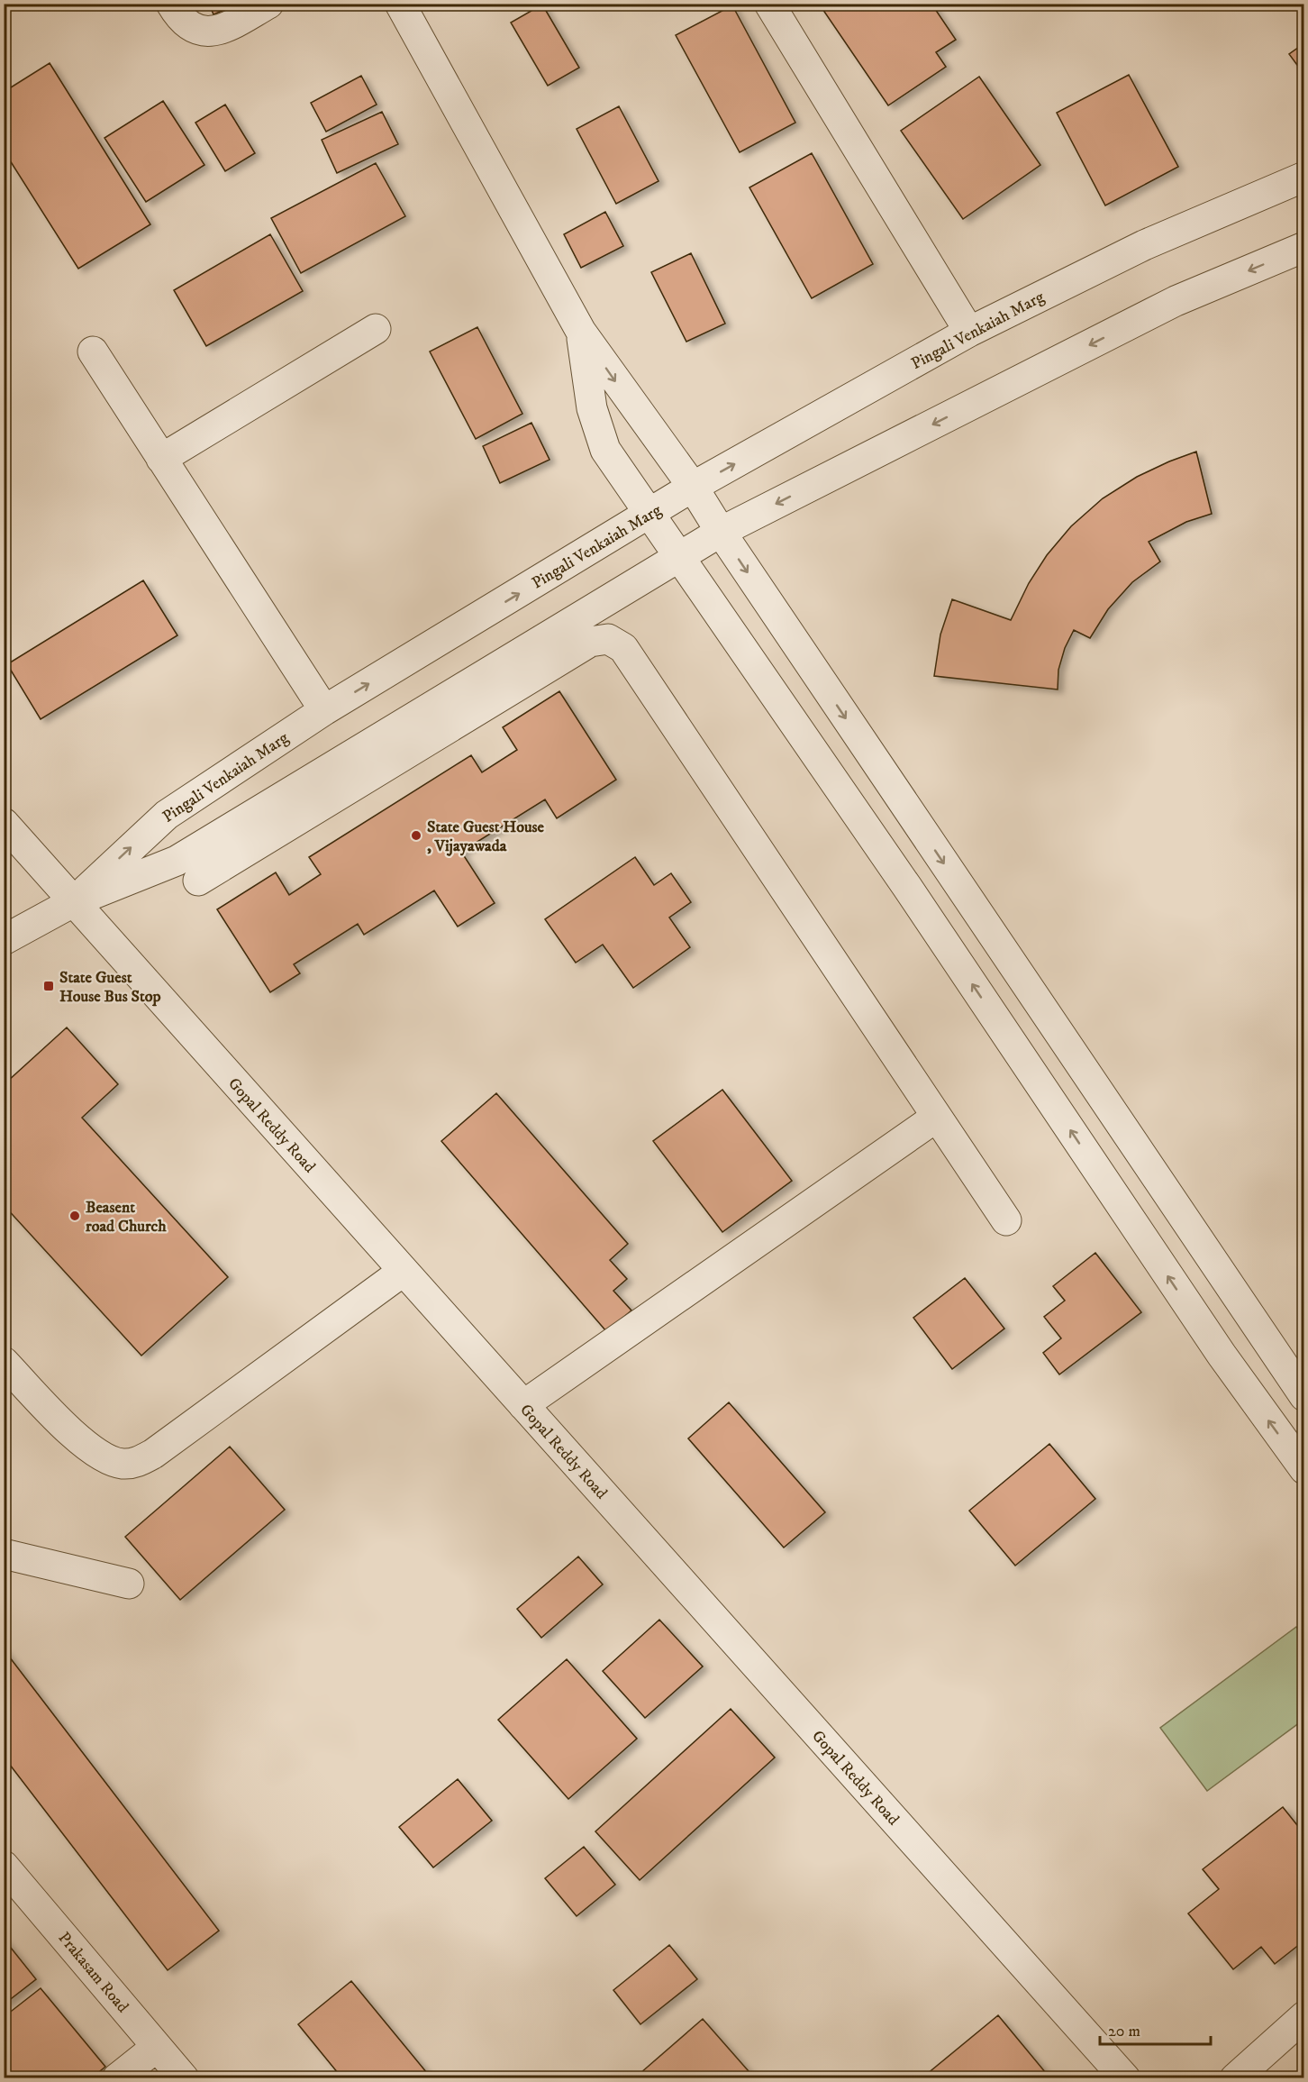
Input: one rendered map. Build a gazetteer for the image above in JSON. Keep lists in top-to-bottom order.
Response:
{
  "streets": {
    "street": ["Pingali Venkaiah Marg", "Gopal Reddy Road", "Prakasam Road"]
  },
  "crossings": [
    ["Pingali Venkaiah Marg", "Gopal Reddy Road"]
  ],
  "places": {
    "other": ["State Guest House , Vijayawada", "Beasent road Church"],
    "transit": ["State Guest House Bus Stop"]
  },
  "scale_bar": "20 m"
}
